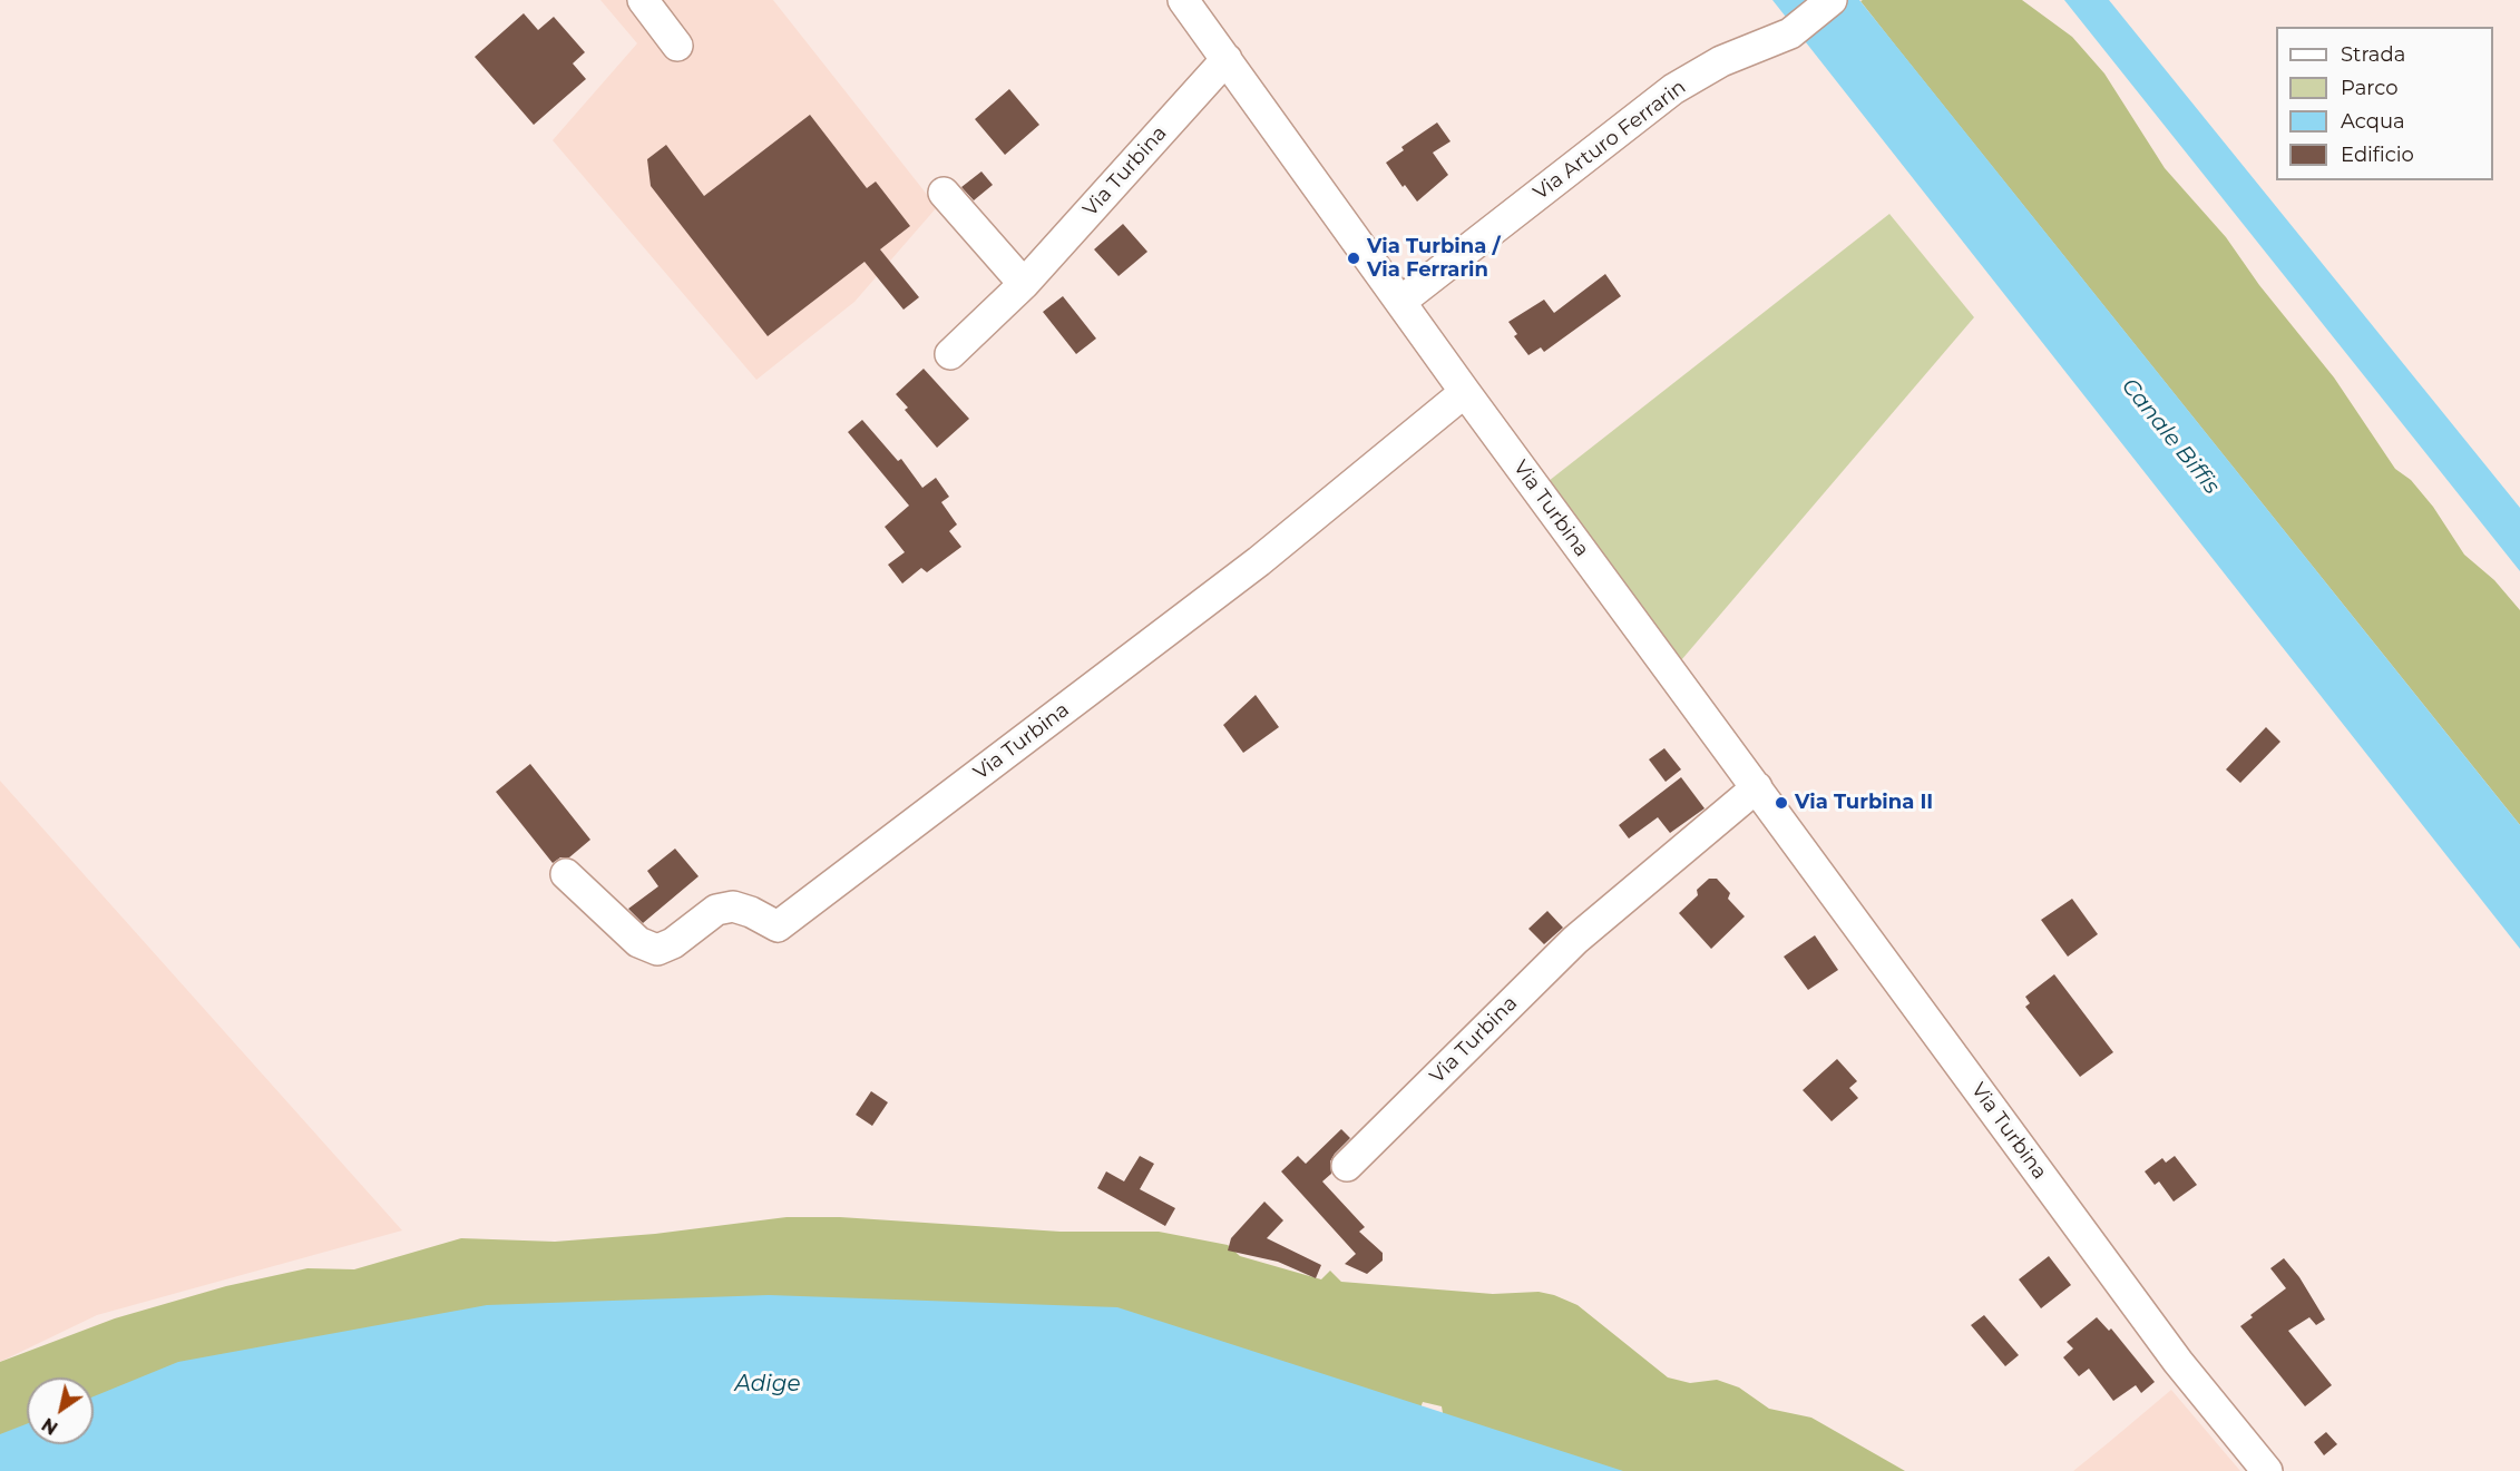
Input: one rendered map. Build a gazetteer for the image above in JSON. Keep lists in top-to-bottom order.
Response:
{
  "streets": {
    "street": ["Via Arturo Ferrarin", "Via Turbina"]
  },
  "crossings": [
    ["Via Arturo Ferrarin", "Via Turbina"]
  ],
  "water": ["Canale Biffis", "Adige"],
  "places": ["Via Turbina / Via Ferrarin", "Via Turbina II"],
  "legend": [
    "Strada",
    "Parco",
    "Acqua",
    "Edificio"
  ],
  "north": "bottom left"
}
